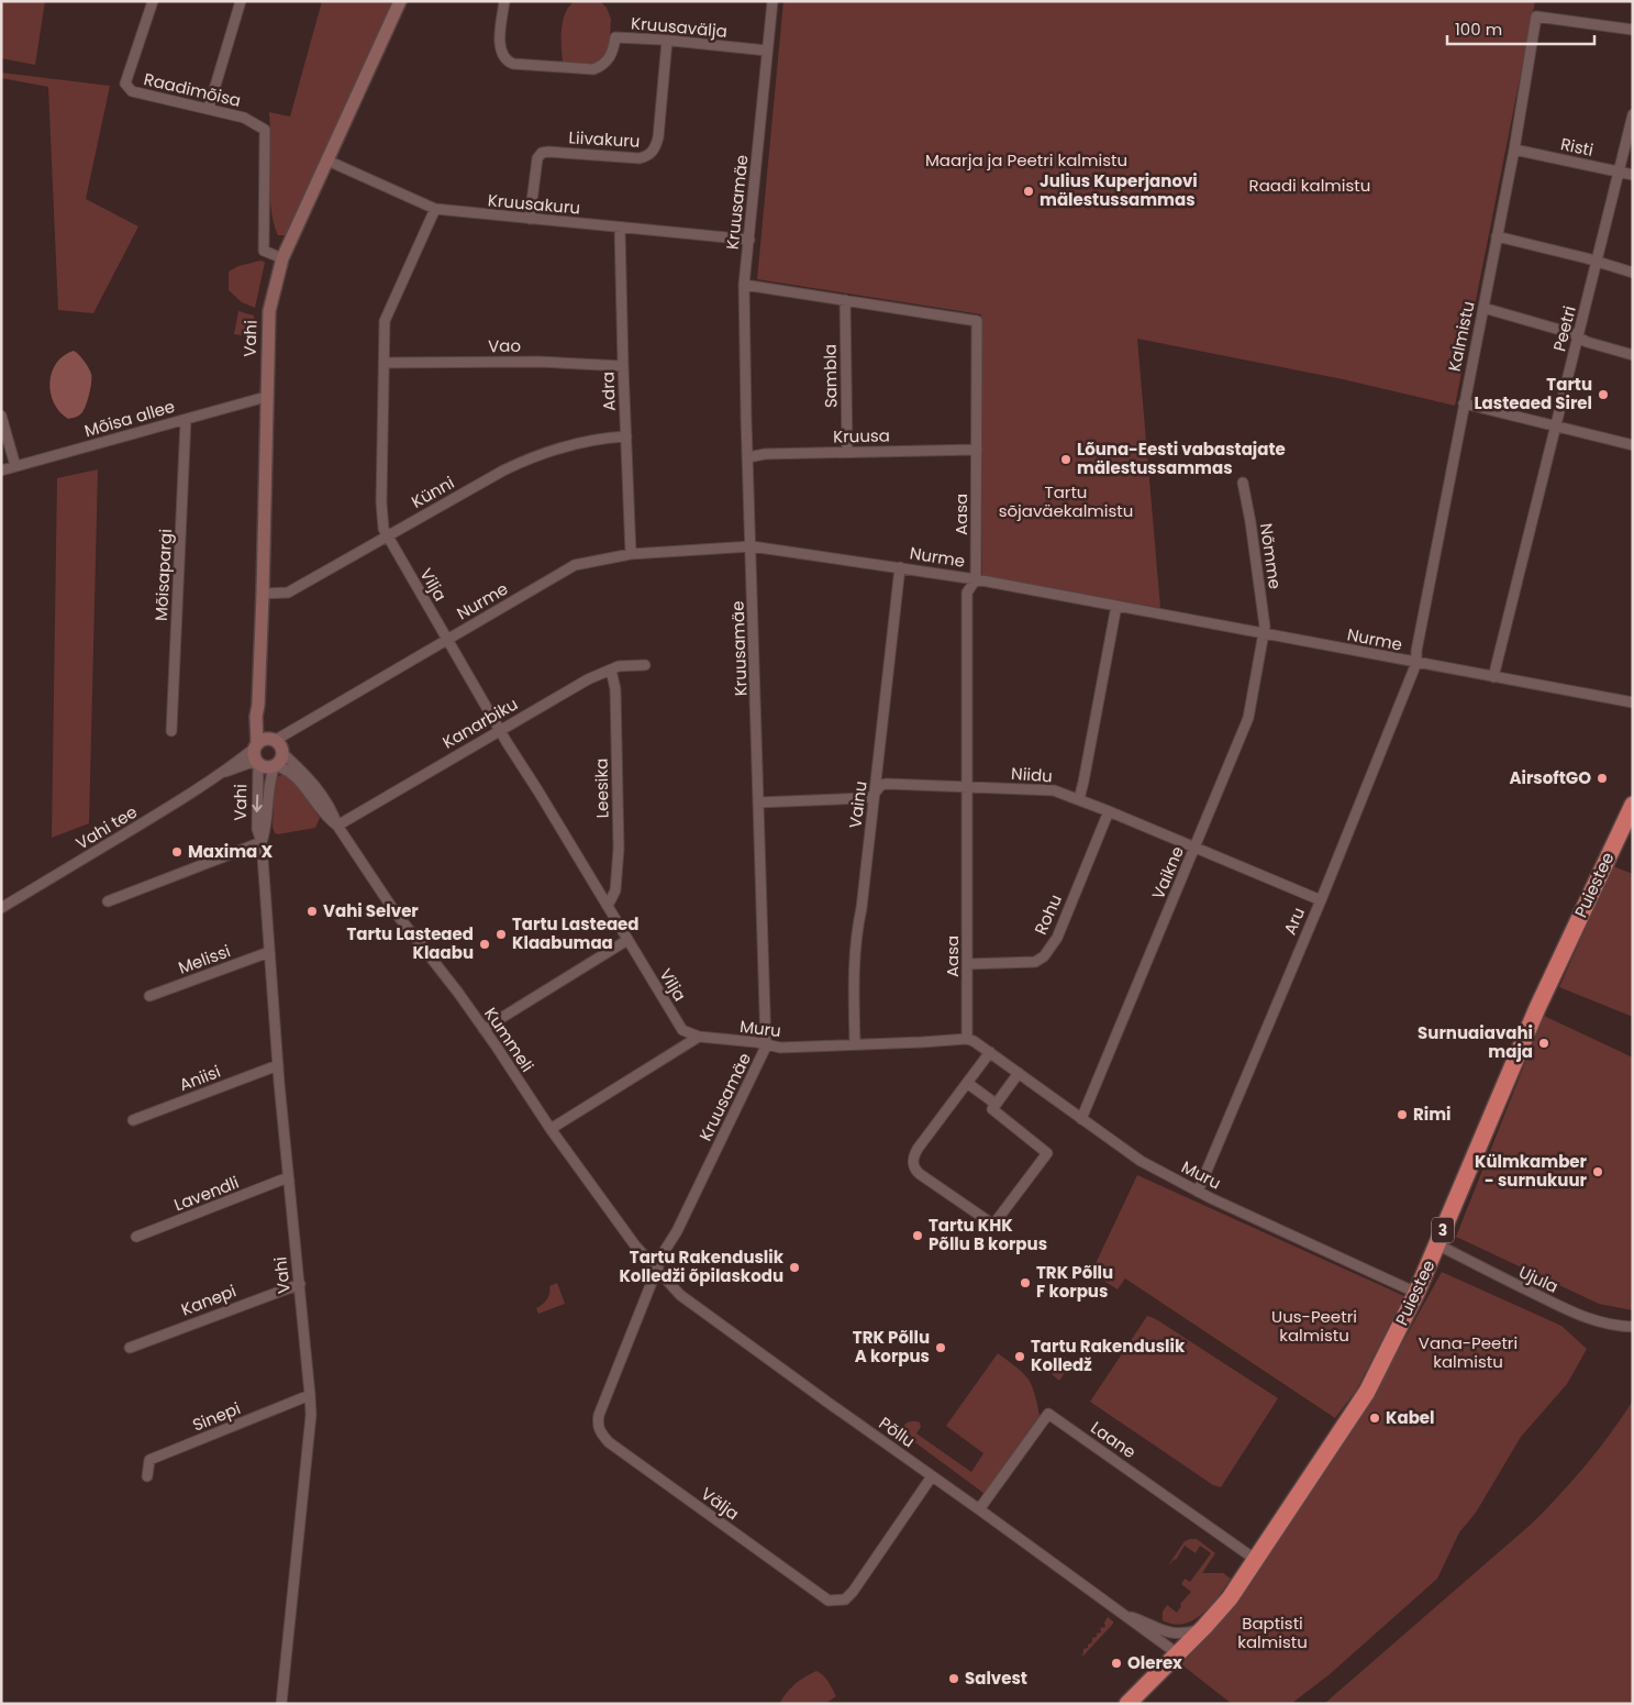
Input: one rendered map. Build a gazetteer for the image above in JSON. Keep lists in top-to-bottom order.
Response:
{
  "streets": {
    "highway": ["Puiestee", "3"],
    "street": [
      "Kruusavälja",
      "Raadimõisa",
      "Liivakuru",
      "Risti",
      "Kruusamäe",
      "Kruusakuru",
      "Peetri",
      "Kalmistu",
      "Vahi",
      "Vao",
      "Sambla",
      "Adra",
      "Mõisa allee",
      "Kruusa",
      "Künni",
      "Aasa",
      "Nõmme",
      "Nurme",
      "Mõisapargi",
      "Vilja",
      "Kanarbiku",
      "Niidu",
      "Leesika",
      "Vainu",
      "Vahi tee",
      "Vaikne",
      "Rohu",
      "Aru",
      "Melissi",
      "Muru",
      "Kummeli",
      "Aniisi",
      "Lavendli",
      "Ujula",
      "Kanepi",
      "Sinepi",
      "Põllu",
      "Laane",
      "Välja"
    ]
  },
  "crossings": [
    ["Kruusavälja", "Liivakuru"],
    ["Kruusavälja", "Kruusamäe"],
    ["Raadimõisa", "Vahi"],
    ["Liivakuru", "Kruusakuru"],
    ["Risti", "Peetri"],
    ["Risti", "Kalmistu"],
    ["Kruusamäe", "Kruusakuru"],
    ["Kruusamäe", "Kruusa"],
    ["Kruusamäe", "Aasa"],
    ["Kruusamäe", "Nurme"],
    ["Kruusamäe", "Niidu"],
    ["Kruusamäe", "Muru"],
    ["Kruusamäe", "Kummeli"],
    ["Kruusamäe", "Põllu"],
    ["Kruusamäe", "Välja"],
    ["Kruusakuru", "Vahi"],
    ["Kruusakuru", "Adra"],
    ["Kruusakuru", "Vilja"],
    ["Peetri", "Nurme"],
    ["Kalmistu", "Nurme"],
    ["Kalmistu", "Aru"],
    ["Vahi", "Mõisa allee"],
    ["Vahi", "Künni"],
    ["Vahi", "Nurme"],
    ["Vahi", "Vahi tee"],
    ["Vahi", "Melissi"],
    ["Vahi", "Kummeli"],
    ["Vahi", "Aniisi"],
    ["Vahi", "Lavendli"],
    ["Vahi", "Kanepi"],
    ["Vahi", "Sinepi"],
    ["Vao", "Adra"],
    ["Vao", "Vilja"],
    ["Sambla", "Kruusa"],
    ["Sambla", "Aasa"],
    ["Adra", "Künni"],
    ["Adra", "Nurme"],
    ["Mõisa allee", "Mõisapargi"],
    ["Kruusa", "Aasa"],
    ["Künni", "Vilja"],
    ["Aasa", "Nurme"],
    ["Aasa", "Niidu"],
    ["Aasa", "Rohu"],
    ["Aasa", "Muru"],
    ["Nõmme", "Nurme"],
    ["Nõmme", "Vaikne"],
    ["Nurme", "Vilja"],
    ["Nurme", "Vainu"],
    ["Nurme", "Vahi tee"],
    ["Nurme", "Vaikne"],
    ["Nurme", "Aru"],
    ["Nurme", "Kummeli"],
    ["Vilja", "Kanarbiku"],
    ["Vilja", "Leesika"],
    ["Vilja", "Muru"],
    ["Kanarbiku", "Leesika"],
    ["Kanarbiku", "Kummeli"],
    ["Niidu", "Vainu"],
    ["Niidu", "Vaikne"],
    ["Niidu", "Rohu"],
    ["Niidu", "Aru"],
    ["Vainu", "Muru"],
    ["Vahi tee", "Kummeli"],
    ["Vaikne", "Muru"],
    ["Puiestee", "Muru"],
    ["Puiestee", "3"],
    ["Puiestee", "Ujula"],
    ["Puiestee", "Põllu"],
    ["Puiestee", "Laane"],
    ["Aru", "Muru"],
    ["Kummeli", "Põllu"],
    ["Kummeli", "Välja"],
    ["3", "Põllu"],
    ["Põllu", "Laane"],
    ["Põllu", "Välja"]
  ],
  "parks": [
    "Maarja ja Peetri kalmistu",
    "Raadi kalmistu",
    "Tartu sõjaväekalmistu",
    "Uus-Peetri kalmistu",
    "Vana-Peetri kalmistu",
    "Baptisti kalmistu"
  ],
  "places": [
    "Julius Kuperjanovi mälestussammas",
    "Tartu Lasteaed Sirel",
    "Lõuna-Eesti vabastajate mälestussammas",
    "AirsoftGO",
    "Maxima X",
    "Vahi Selver",
    "Tartu Lasteaed Klaabumaa",
    "Tartu Lasteaed Klaabu",
    "Surnuaiavahi maja",
    "Rimi",
    "Külmkamber - surnukuur",
    "Tartu KHK Põllu B korpus",
    "Tartu Rakenduslik Kolledži õpilaskodu",
    "TRK Põllu F korpus",
    "TRK Põllu A korpus",
    "Tartu Rakenduslik Kolledž",
    "Kabel",
    "Olerex",
    "Salvest"
  ],
  "scale_bar": "100 m"
}
